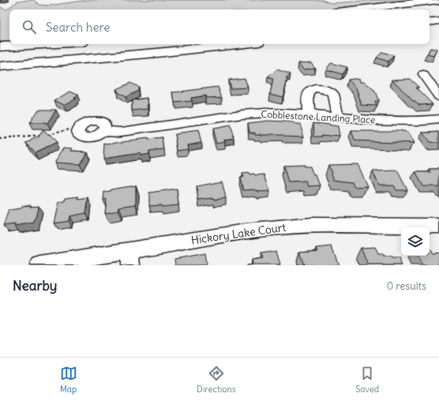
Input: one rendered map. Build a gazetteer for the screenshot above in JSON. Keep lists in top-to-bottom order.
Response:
{
  "streets": {
    "street": ["Cobblestone Landing Place", "Hickory Lake Court"]
  },
  "page": {
    "search": "Search here",
    "heading": ["Nearby", "0 results"],
    "nav": ["Map", "Directions", "Saved"]
  }
}
